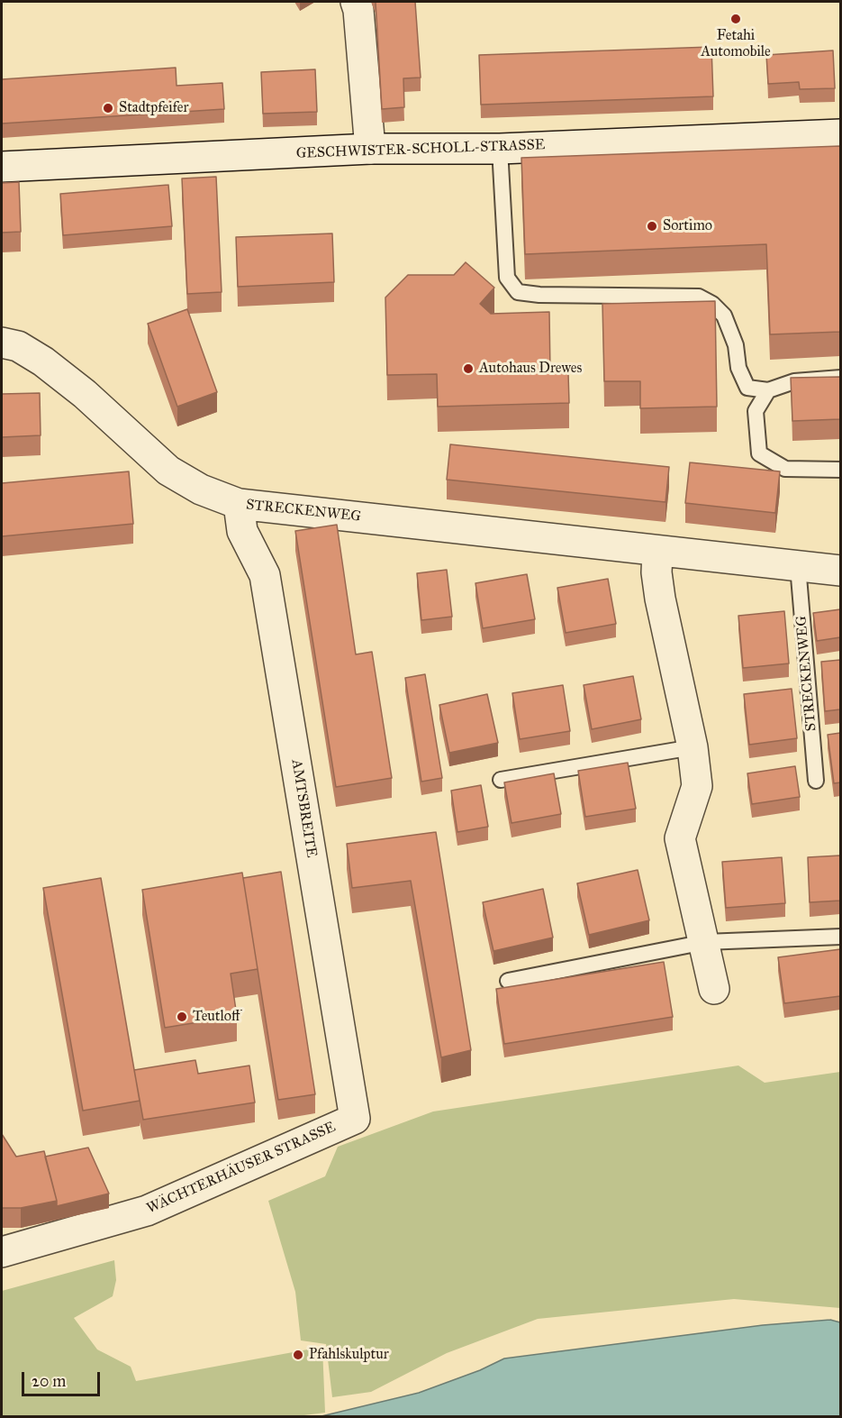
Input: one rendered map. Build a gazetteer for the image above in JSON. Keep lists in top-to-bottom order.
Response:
{
  "streets": {
    "street": [
      "GESCHWISTER-SCHOLL-STRASSE",
      "STRECKENWEG",
      "AMTSBREITE",
      "WÄCHTERHÄUSER STRASSE"
    ]
  },
  "crossings": [
    ["STRECKENWEG", "AMTSBREITE"],
    ["AMTSBREITE", "WÄCHTERHÄUSER STRASSE"]
  ],
  "places": [
    "Fetahi Automobile",
    "Stadtpfeifer",
    "Sortimo",
    "Autohaus Drewes",
    "Teutloff",
    "Pfahlskulptur"
  ],
  "scale_bar": "20 m"
}
